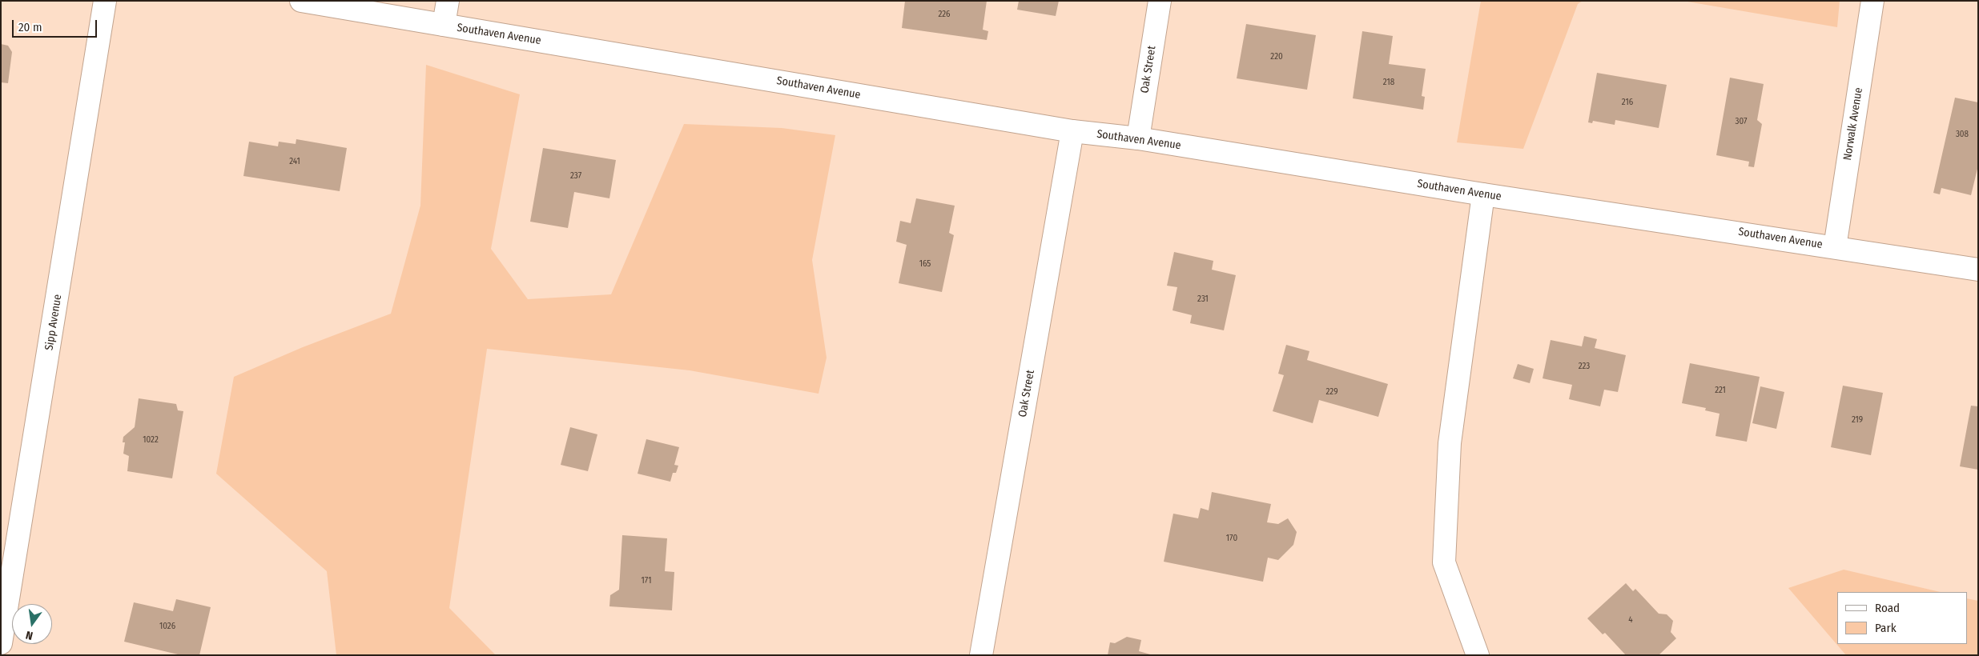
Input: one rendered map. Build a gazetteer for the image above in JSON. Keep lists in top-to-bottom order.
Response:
{
  "streets": {
    "street": [
      "Southaven Avenue",
      "Oak Street",
      "Norwalk Avenue",
      "Sipp Avenue"
    ]
  },
  "crossings": [
    ["Southaven Avenue", "Oak Street"],
    ["Southaven Avenue", "Norwalk Avenue"]
  ],
  "house_numbers": [
    "226",
    "220",
    "218",
    "216",
    "307",
    "308",
    "241",
    "237",
    "165",
    "231",
    "223",
    "221",
    "229",
    "219",
    "1022",
    "170",
    "171",
    "4",
    "1026"
  ],
  "legend": ["Road", "Park"],
  "scale_bar": "20 m",
  "north": "bottom"
}
